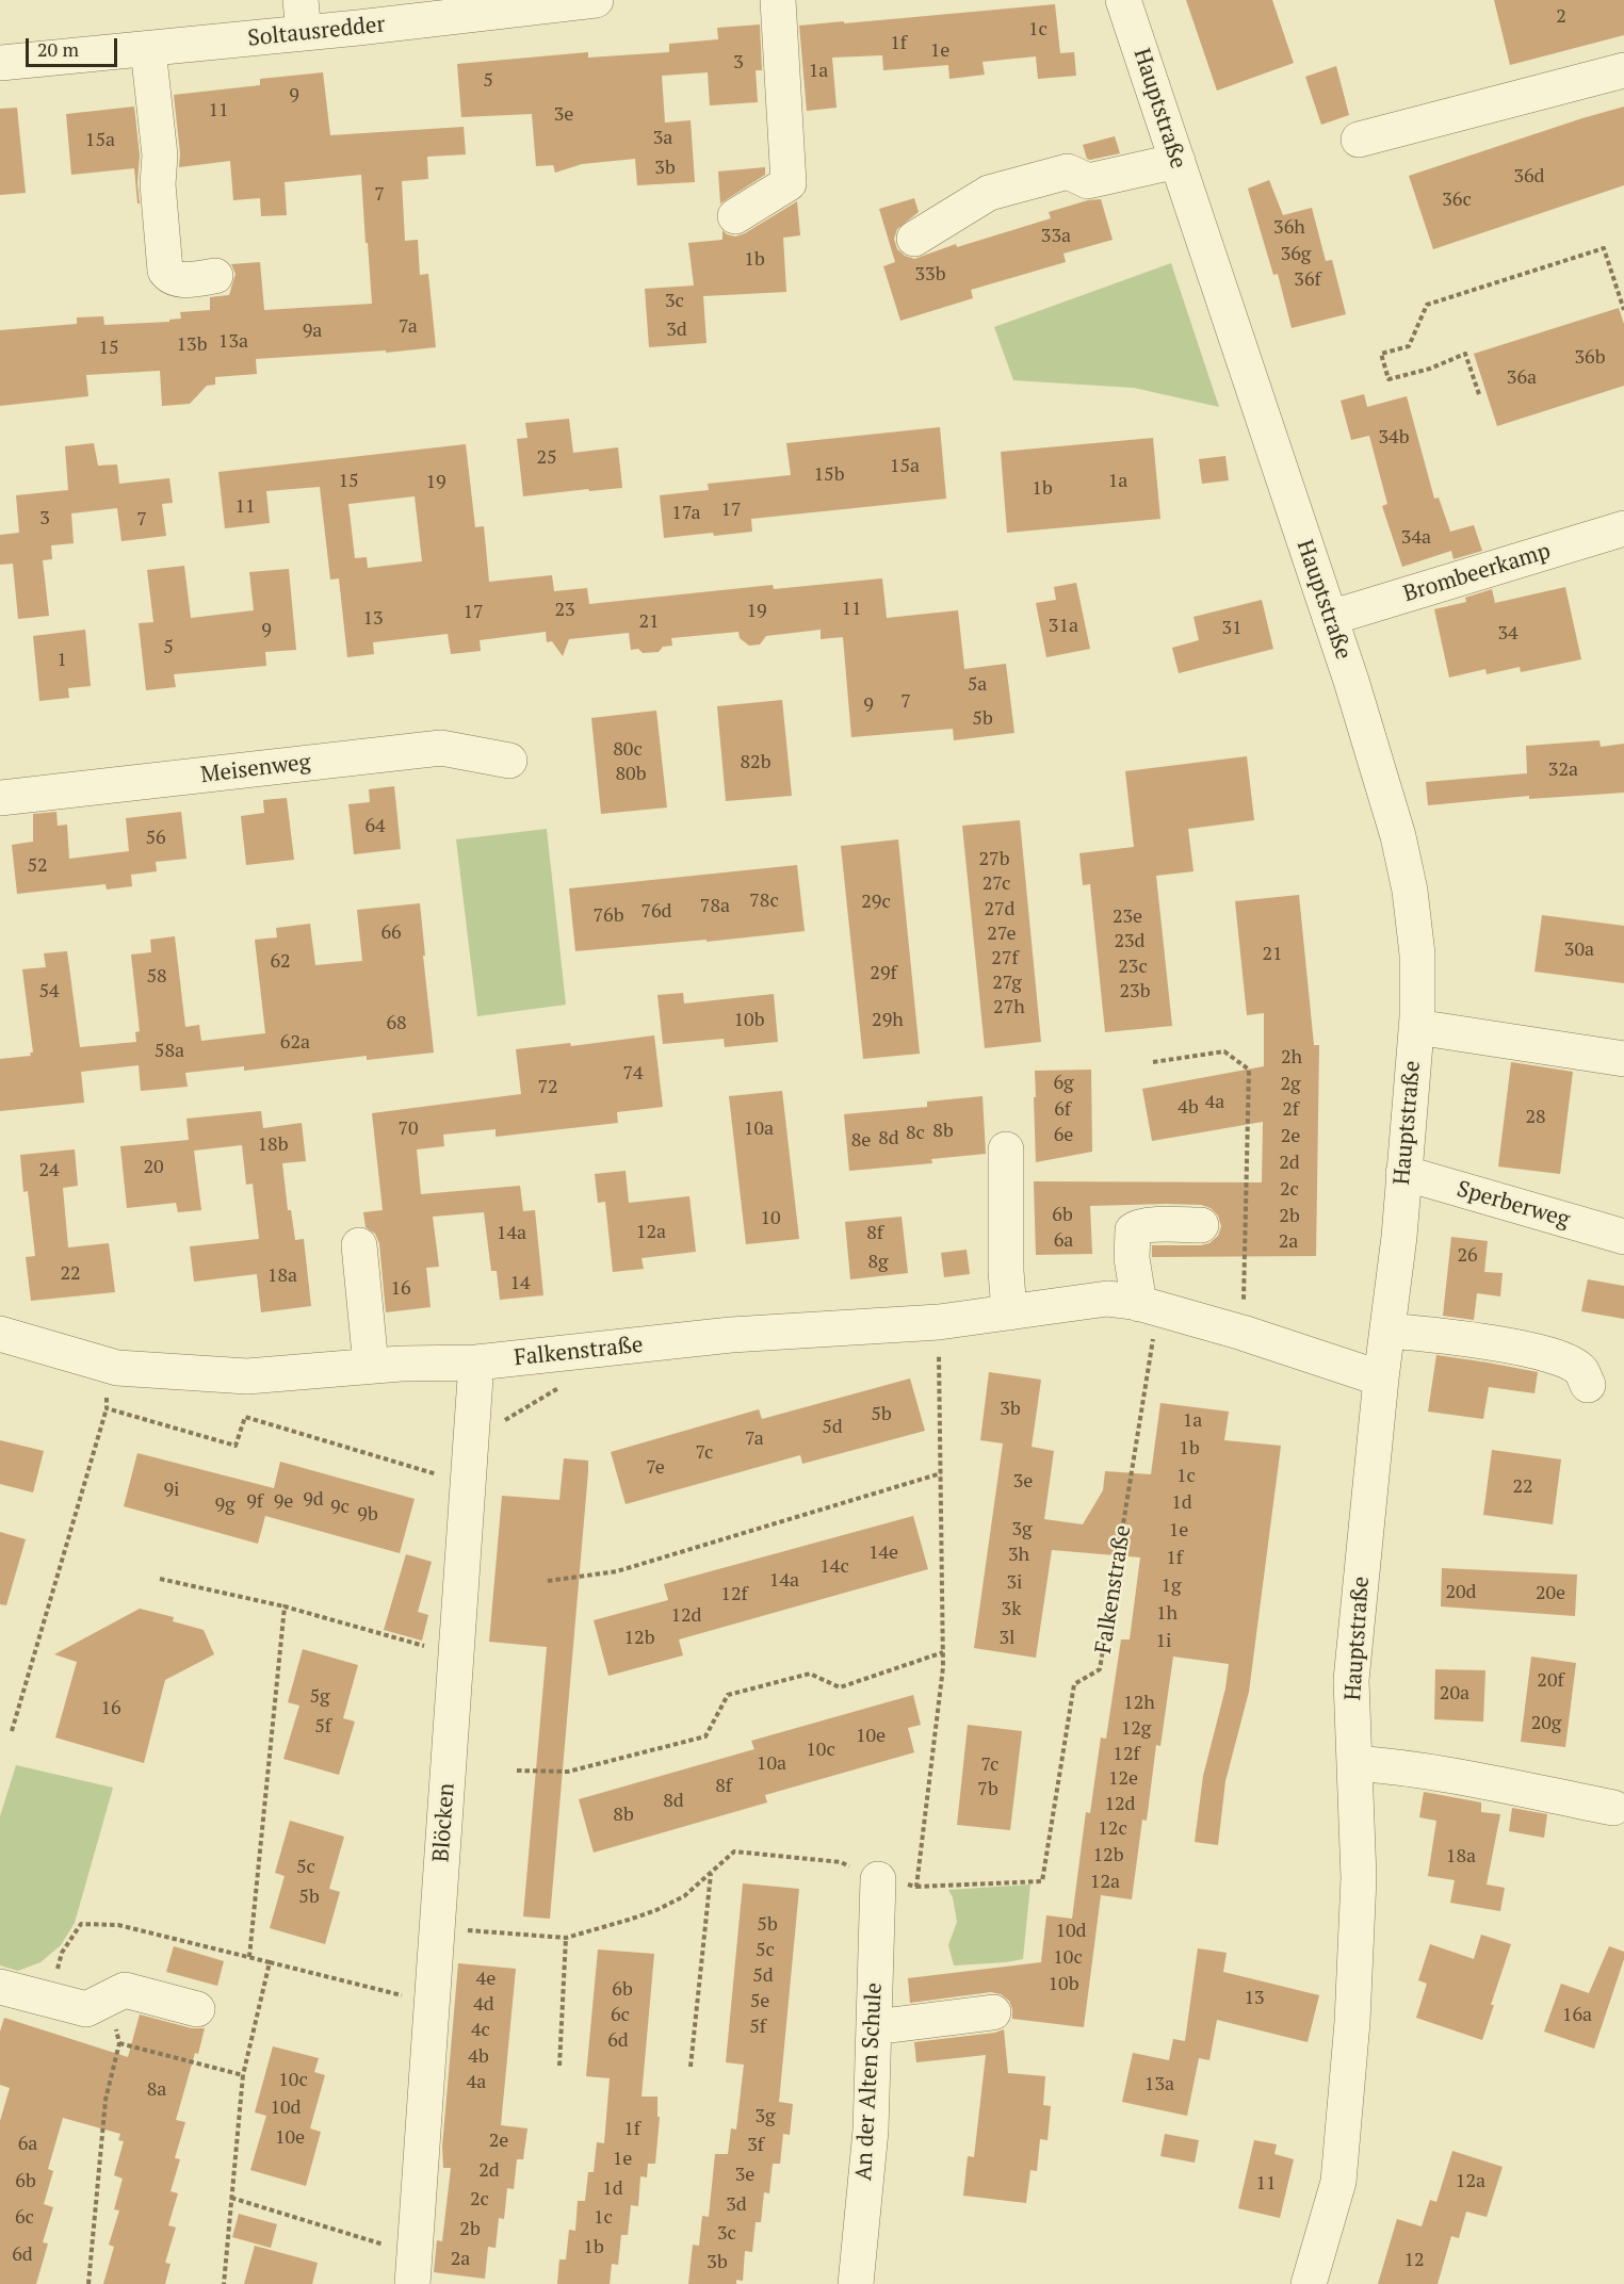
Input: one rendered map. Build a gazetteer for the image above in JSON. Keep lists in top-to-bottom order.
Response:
{
  "streets": {
    "street": [
      "Soltausredder",
      "Hauptstraße",
      "Brombeerkamp",
      "Meisenweg",
      "Sperberweg",
      "Falkenstraße",
      "Blöcken",
      "An der Alten Schule"
    ]
  },
  "crossings": [
    ["Hauptstraße", "Brombeerkamp"],
    ["Hauptstraße", "Sperberweg"],
    ["Hauptstraße", "Falkenstraße"],
    ["Falkenstraße", "Blöcken"]
  ],
  "house_numbers": [
    "2",
    "1c",
    "1f",
    "1e",
    "3",
    "1a",
    "5",
    "9",
    "11",
    "3e",
    "3a",
    "15a",
    "3b",
    "36d",
    "7",
    "36c",
    "36h",
    "33a",
    "36g",
    "1b",
    "33b",
    "36f",
    "3c",
    "7a",
    "3d",
    "9a",
    "13a",
    "13b",
    "15",
    "36b",
    "36a",
    "34b",
    "25",
    "15a",
    "15b",
    "15",
    "1a",
    "19",
    "1b",
    "11",
    "17",
    "17a",
    "3",
    "7",
    "34a",
    "11",
    "23",
    "19",
    "17",
    "13",
    "21",
    "31a",
    "31",
    "9",
    "34",
    "5",
    "1",
    "5a",
    "7",
    "9",
    "5b",
    "80c",
    "82b",
    "32a",
    "80b",
    "64",
    "56",
    "27b",
    "52",
    "27c",
    "78c",
    "29c",
    "78a",
    "27d",
    "76d",
    "76b",
    "23e",
    "66",
    "27e",
    "23d",
    "30a",
    "21",
    "27f",
    "62",
    "23c",
    "29f",
    "58",
    "27g",
    "54",
    "23b",
    "27h",
    "10b",
    "29h",
    "68",
    "62a",
    "58a",
    "2h",
    "74",
    "6g",
    "2g",
    "72",
    "4a",
    "4b",
    "6f",
    "2f",
    "28",
    "70",
    "10a",
    "8b",
    "8c",
    "6e",
    "2e",
    "8d",
    "8e",
    "18b",
    "2d",
    "20",
    "24",
    "2c",
    "6b",
    "2b",
    "10",
    "12a",
    "14a",
    "8f",
    "6a",
    "2a",
    "26",
    "8g",
    "22",
    "18a",
    "14",
    "16",
    "3b",
    "5b",
    "1a",
    "5d",
    "7a",
    "1b",
    "7c",
    "7e",
    "1c",
    "3e",
    "22",
    "9i",
    "9d",
    "9f",
    "9e",
    "1d",
    "9g",
    "9c",
    "9b",
    "3g",
    "1e",
    "14e",
    "3h",
    "1f",
    "14c",
    "14a",
    "3i",
    "1g",
    "20d",
    "20e",
    "12f",
    "3k",
    "1h",
    "12d",
    "12b",
    "3l",
    "1i",
    "20f",
    "20a",
    "5g",
    "12h",
    "16",
    "20g",
    "5f",
    "12g",
    "10e",
    "10c",
    "12f",
    "10a",
    "7c",
    "12e",
    "8f",
    "7b",
    "8d",
    "12d",
    "8b",
    "12c",
    "12b",
    "18a",
    "5c",
    "12a",
    "5b",
    "5b",
    "10d",
    "5c",
    "10c",
    "5d",
    "4e",
    "10b",
    "6b",
    "13",
    "5e",
    "4d",
    "6c",
    "16a",
    "5f",
    "4c",
    "6d",
    "4b",
    "10c",
    "4a",
    "13a",
    "8a",
    "10d",
    "3g",
    "1f",
    "10e",
    "2e",
    "6a",
    "3f",
    "1e",
    "2d",
    "3e",
    "6b",
    "12a",
    "11",
    "1d",
    "2c",
    "3d",
    "6c",
    "1c",
    "2b",
    "3c",
    "1b",
    "6d",
    "2a",
    "12",
    "3b"
  ],
  "scale_bar": "20 m"
}
